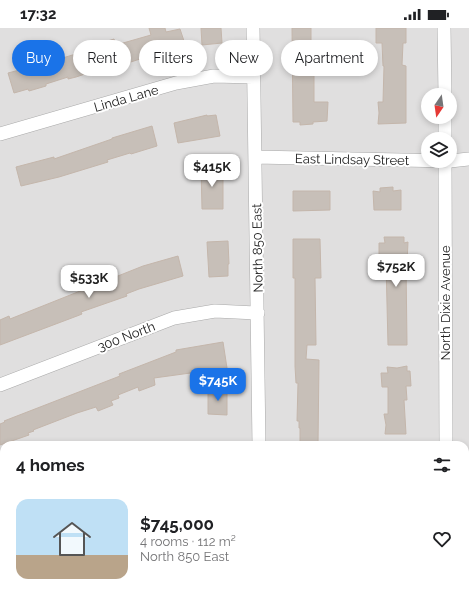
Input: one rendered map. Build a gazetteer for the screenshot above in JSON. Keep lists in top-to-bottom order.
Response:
{
  "streets": {
    "street": [
      "Linda Lane",
      "East Lindsay Street",
      "North 850 East",
      "North Dixie Avenue",
      "300 North"
    ]
  },
  "crossings": [
    ["Linda Lane", "North 850 East"],
    ["East Lindsay Street", "North 850 East"],
    ["North 850 East", "300 North"]
  ],
  "north": "bottom",
  "page": {
    "status": "17:32",
    "chip": [
      "Buy",
      "Rent",
      "Filters",
      "New",
      "Apartment"
    ],
    "price": [
      "$415K",
      "$752K",
      "$533K",
      "$745K"
    ],
    "heading": "4 homes",
    "list": [
      {
        "name": "$745,000",
        "note": "4 rooms · 112 m² · North 850 East"
      }
    ]
  }
}
